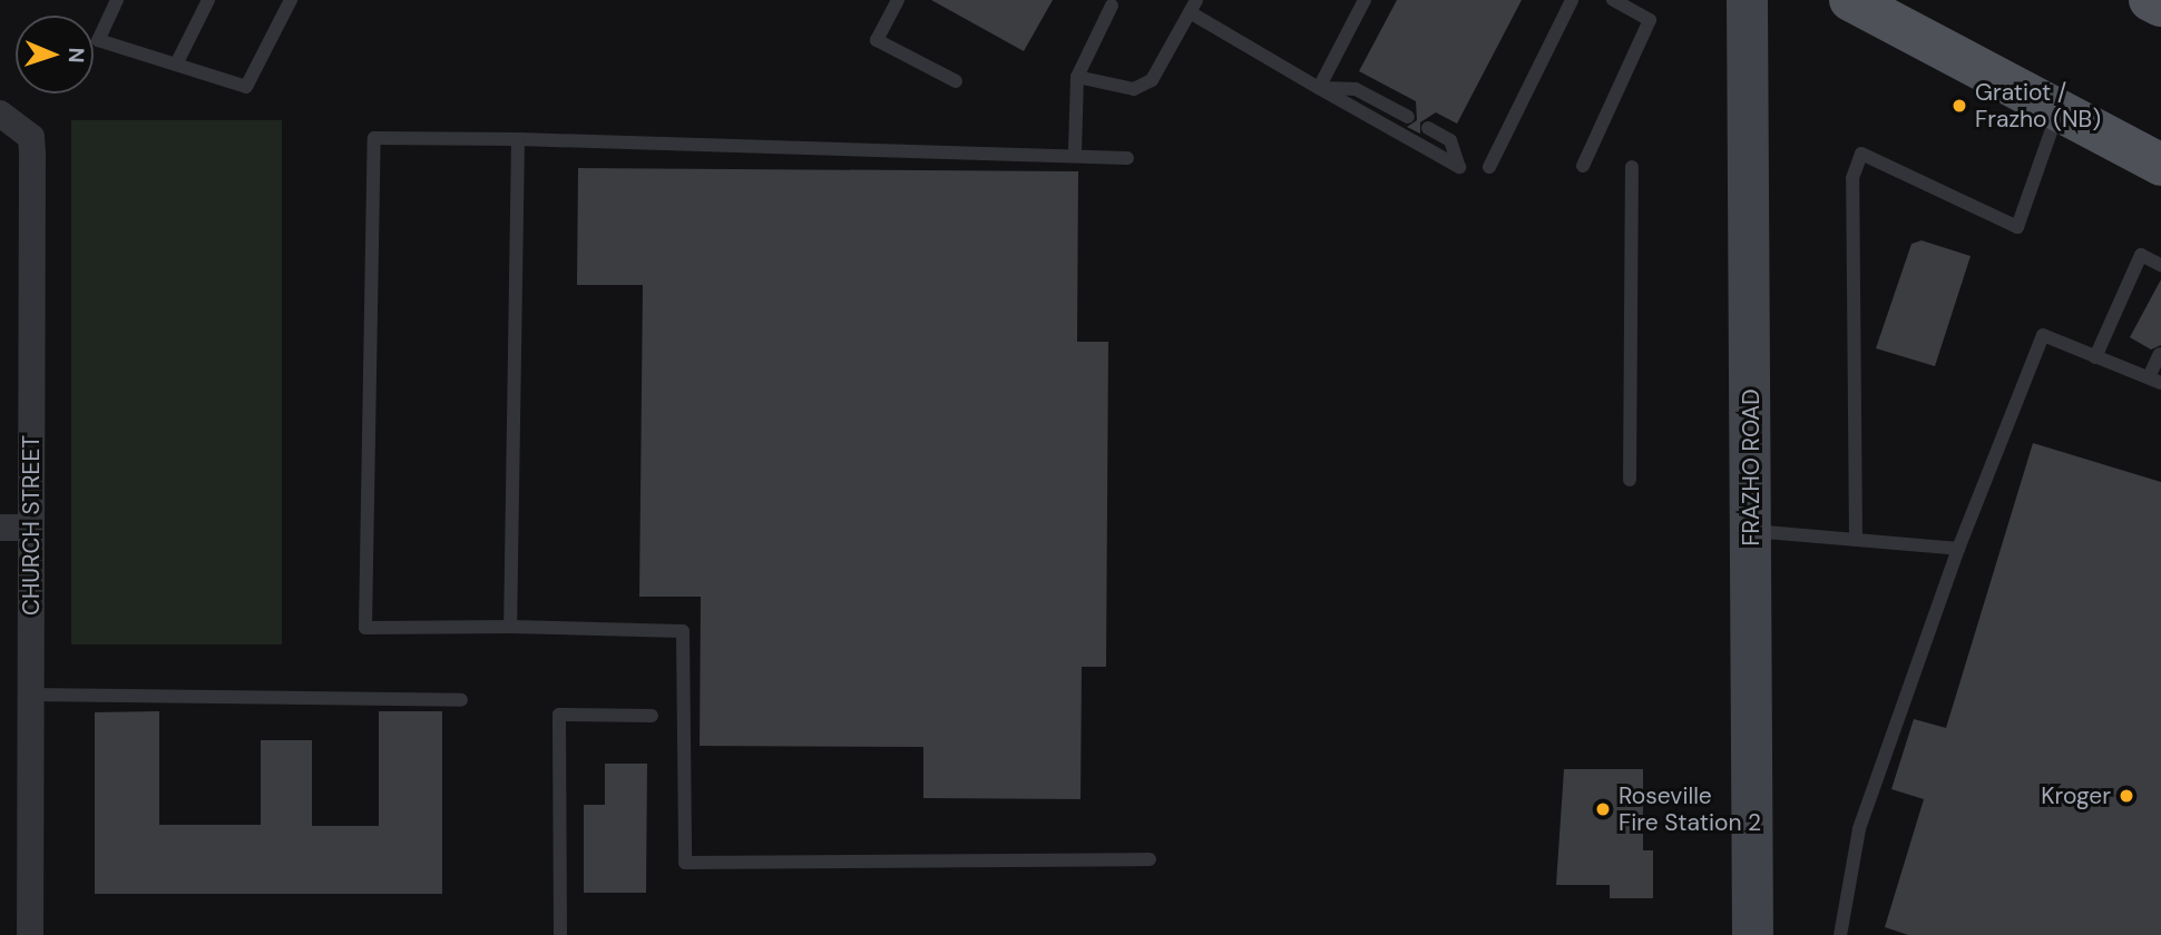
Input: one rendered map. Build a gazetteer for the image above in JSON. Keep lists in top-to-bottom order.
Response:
{
  "streets": {
    "street": ["FRAZHO ROAD", "CHURCH STREET"]
  },
  "places": ["Gratiot / Frazho (NB)", "Kroger", "Roseville Fire Station 2"],
  "north": "right"
}
